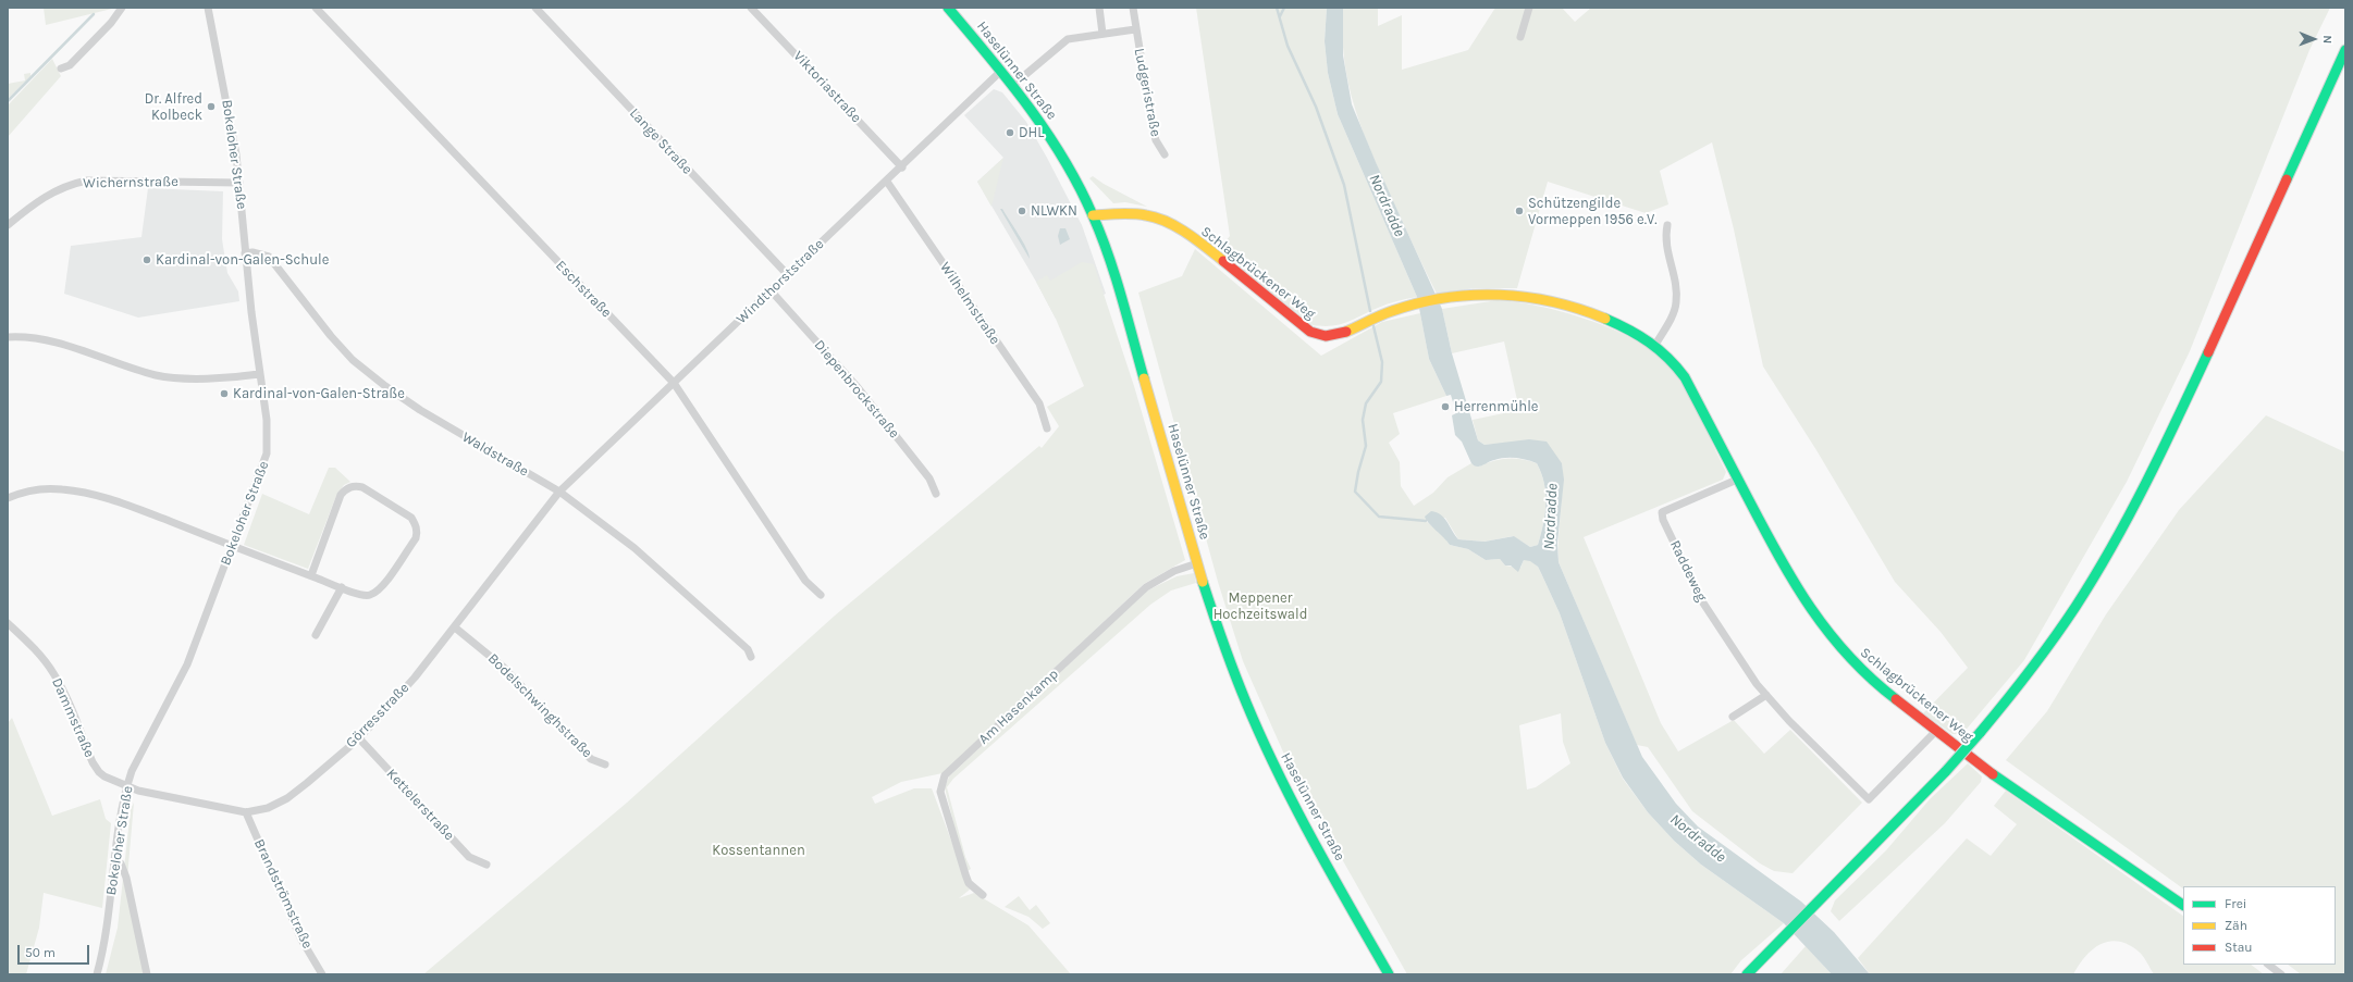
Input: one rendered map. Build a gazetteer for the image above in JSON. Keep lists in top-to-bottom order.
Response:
{
  "streets": {
    "street": [
      "Haselünner Straße",
      "Viktoriastraße",
      "Ludgeristraße",
      "Lange Straße",
      "Bokeloher Straße",
      "Wichernstraße",
      "Schlagbrückener Weg",
      "Windthorststraße",
      "Eschstraße",
      "Wilhelmstraße",
      "Diepenbrockstraße",
      "Waldstraße",
      "Raddeweg",
      "Bodelschwinghstraße",
      "Am Hasenkamp",
      "Görresstraße",
      "Dammstraße",
      "Kettelerstraße",
      "Brandströmstraße"
    ]
  },
  "crossings": [
    ["Haselünner Straße", "Ludgeristraße"],
    ["Haselünner Straße", "Schlagbrückener Weg"],
    ["Haselünner Straße", "Windthorststraße"],
    ["Haselünner Straße", "Am Hasenkamp"],
    ["Viktoriastraße", "Windthorststraße"],
    ["Lange Straße", "Windthorststraße"],
    ["Bokeloher Straße", "Wichernstraße"],
    ["Bokeloher Straße", "Waldstraße"],
    ["Bokeloher Straße", "Görresstraße"],
    ["Bokeloher Straße", "Dammstraße"],
    ["Schlagbrückener Weg", "Raddeweg"],
    ["Windthorststraße", "Eschstraße"],
    ["Windthorststraße", "Wilhelmstraße"],
    ["Windthorststraße", "Diepenbrockstraße"],
    ["Windthorststraße", "Waldstraße"],
    ["Windthorststraße", "Görresstraße"],
    ["Waldstraße", "Görresstraße"],
    ["Bodelschwinghstraße", "Görresstraße"],
    ["Görresstraße", "Dammstraße"],
    ["Görresstraße", "Kettelerstraße"],
    ["Görresstraße", "Brandströmstraße"]
  ],
  "water": ["Nordradde"],
  "parks": ["Meppener Hochzeitswald", "Kossentannen"],
  "places": [
    "Dr. Alfred Kolbeck",
    "DHL",
    "NLWKN",
    "Schützengilde Vormeppen 1956 e.V.",
    "Kardinal-von-Galen-Schule",
    "Kardinal-von-Galen-Straße",
    "Herrenmühle"
  ],
  "legend": ["Frei", "Zäh", "Stau"],
  "scale_bar": "50 m",
  "north": "right"
}
